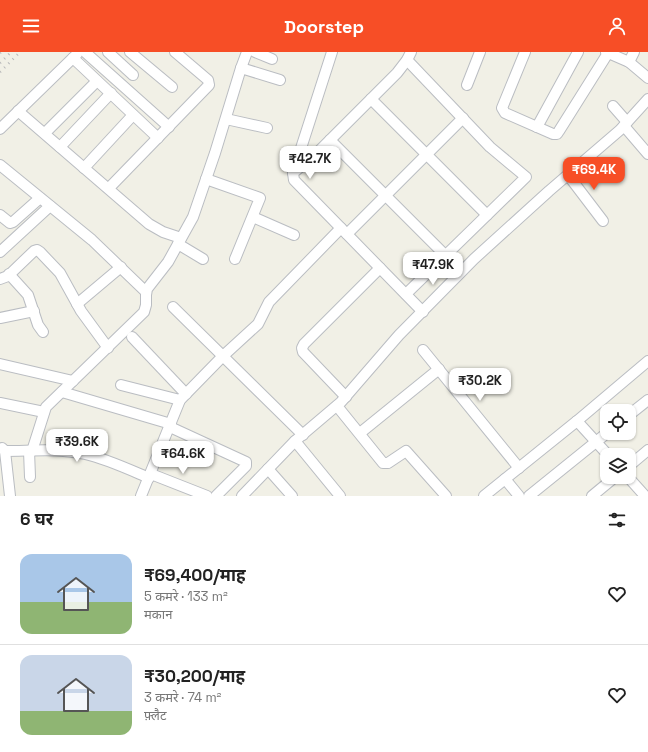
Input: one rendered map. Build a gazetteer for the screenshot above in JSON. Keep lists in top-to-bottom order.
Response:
{
  "page": {
    "header": "Doorstep",
    "price": [
      "₹42.7K",
      "₹69.4K",
      "₹47.9K",
      "₹30.2K",
      "₹39.6K",
      "₹64.6K"
    ],
    "heading": "6 घर",
    "list": [
      {
        "name": "₹69,400/माह",
        "note": "5 कमरे · 133 m² · मकान"
      },
      {
        "name": "₹30,200/माह",
        "note": "3 कमरे · 74 m² · फ़्लैट"
      }
    ]
  }
}
